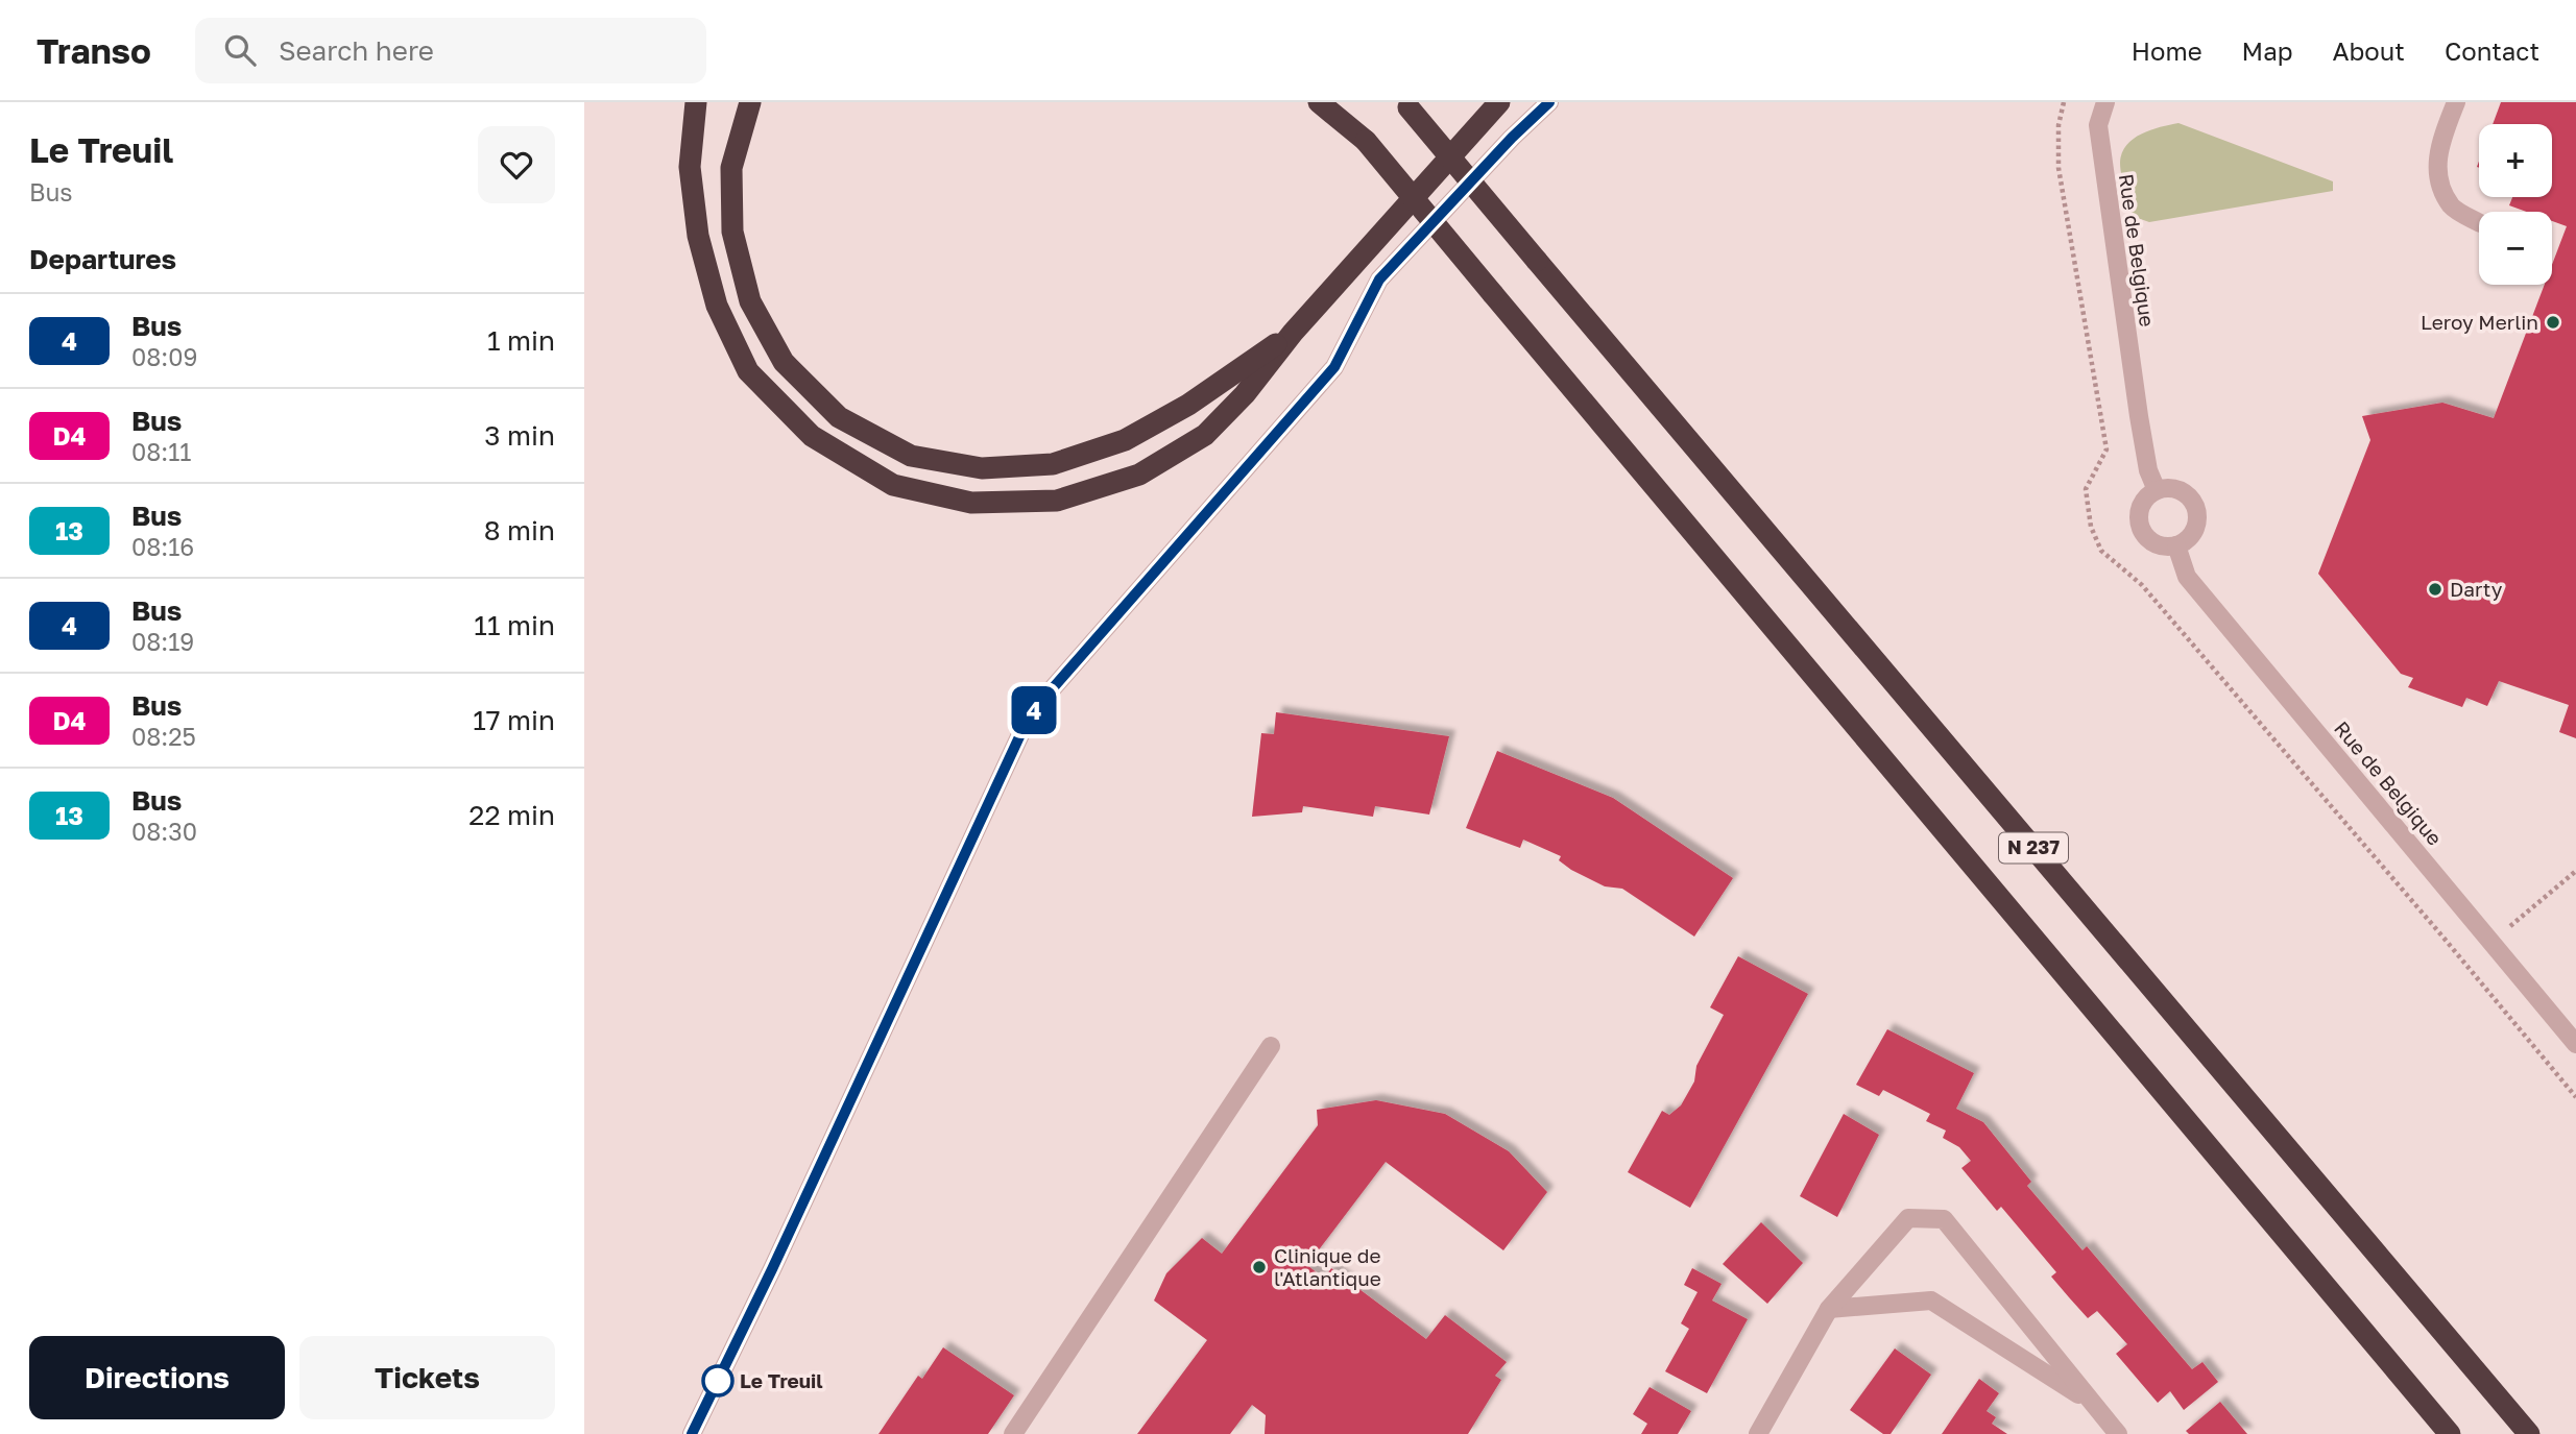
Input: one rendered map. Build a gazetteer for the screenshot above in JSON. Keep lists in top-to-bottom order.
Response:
{
  "streets": {
    "highway": ["N 237"],
    "street": ["Rue de Belgique"]
  },
  "places": [
    "Leroy Merlin",
    "Darty",
    "Clinique de l'Atlantique",
    "Le Treuil"
  ],
  "lines": ["bus line 4"],
  "page": {
    "header": "Transo",
    "search": "Search here",
    "nav": [
      "Home",
      "Map",
      "About",
      "Contact"
    ],
    "heading": [
      ["Le Treuil", "Bus"],
      "Departures"
    ],
    "on_map": "4",
    "map_buttons": ["+", "−"],
    "list": [
      {
        "mark": "4",
        "name": "Bus",
        "note": "08:09",
        "value": "1 min"
      },
      {
        "mark": "D4",
        "name": "Bus",
        "note": "08:11",
        "value": "3 min"
      },
      {
        "mark": "13",
        "name": "Bus",
        "note": "08:16",
        "value": "8 min"
      },
      {
        "mark": "4",
        "name": "Bus",
        "note": "08:19",
        "value": "11 min"
      },
      {
        "mark": "D4",
        "name": "Bus",
        "note": "08:25",
        "value": "17 min"
      },
      {
        "mark": "13",
        "name": "Bus",
        "note": "08:30",
        "value": "22 min"
      }
    ],
    "buttons": ["Directions", "Tickets"]
  }
}
